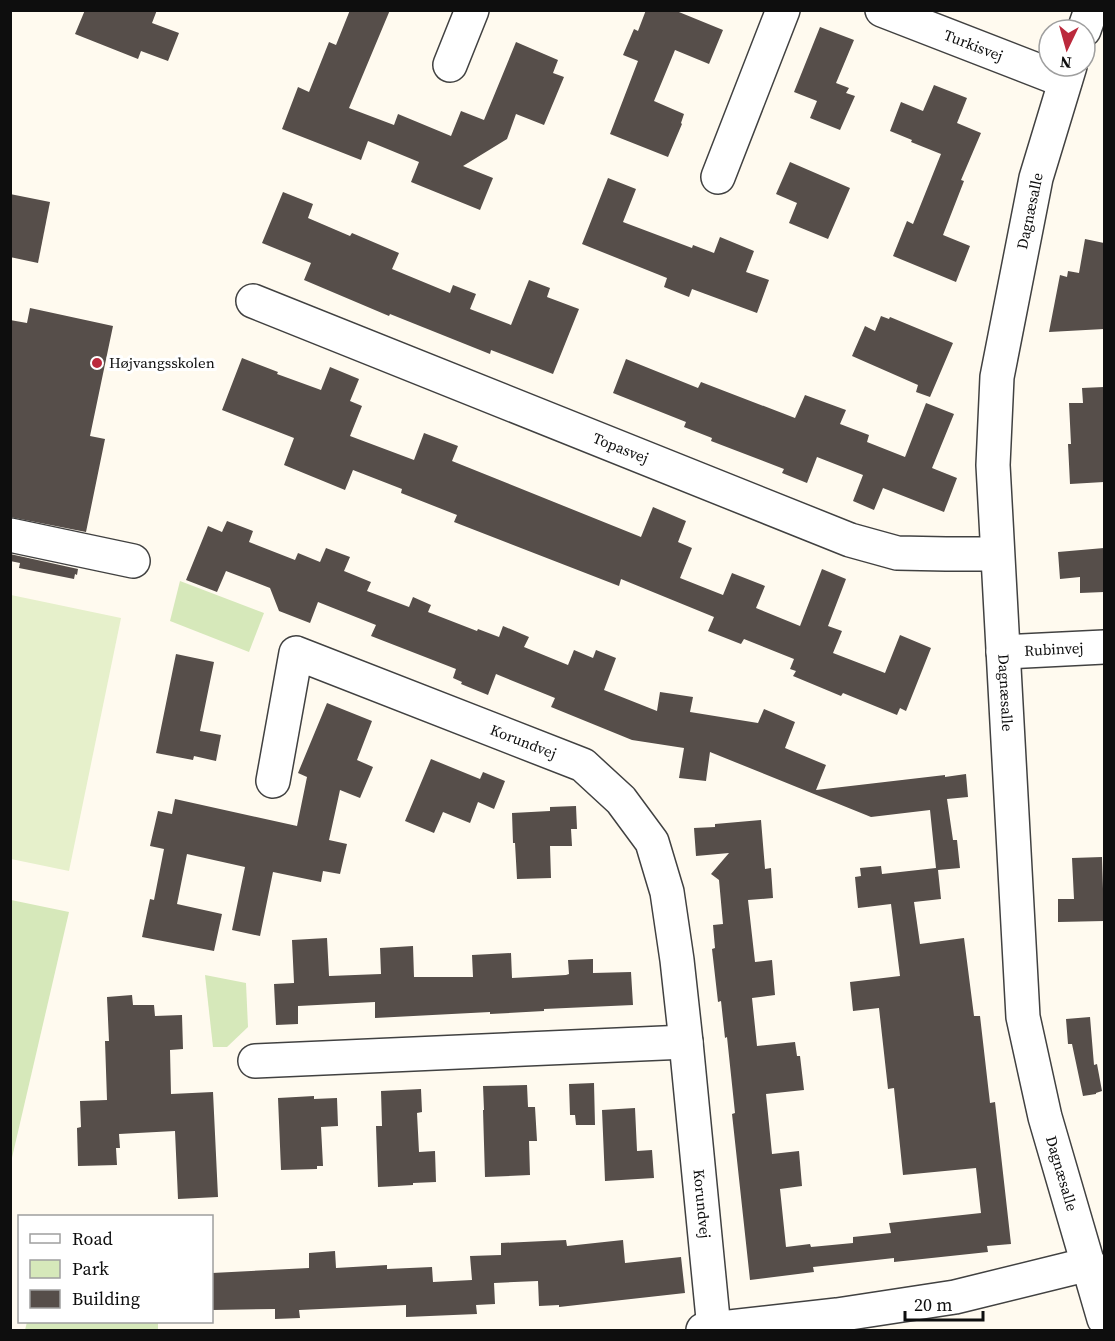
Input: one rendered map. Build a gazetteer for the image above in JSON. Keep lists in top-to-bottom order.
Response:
{
  "streets": {
    "street": [
      "Turkisvej",
      "Dagnæsalle",
      "Topasvej",
      "Rubinvej",
      "Korundvej"
    ]
  },
  "crossings": [
    ["Dagnæsalle", "Topasvej"],
    ["Dagnæsalle", "Rubinvej"],
    ["Dagnæsalle", "Korundvej"]
  ],
  "places": ["Højvangsskolen"],
  "legend": ["Road", "Park", "Building"],
  "scale_bar": "20 m",
  "north": "bottom"
}
